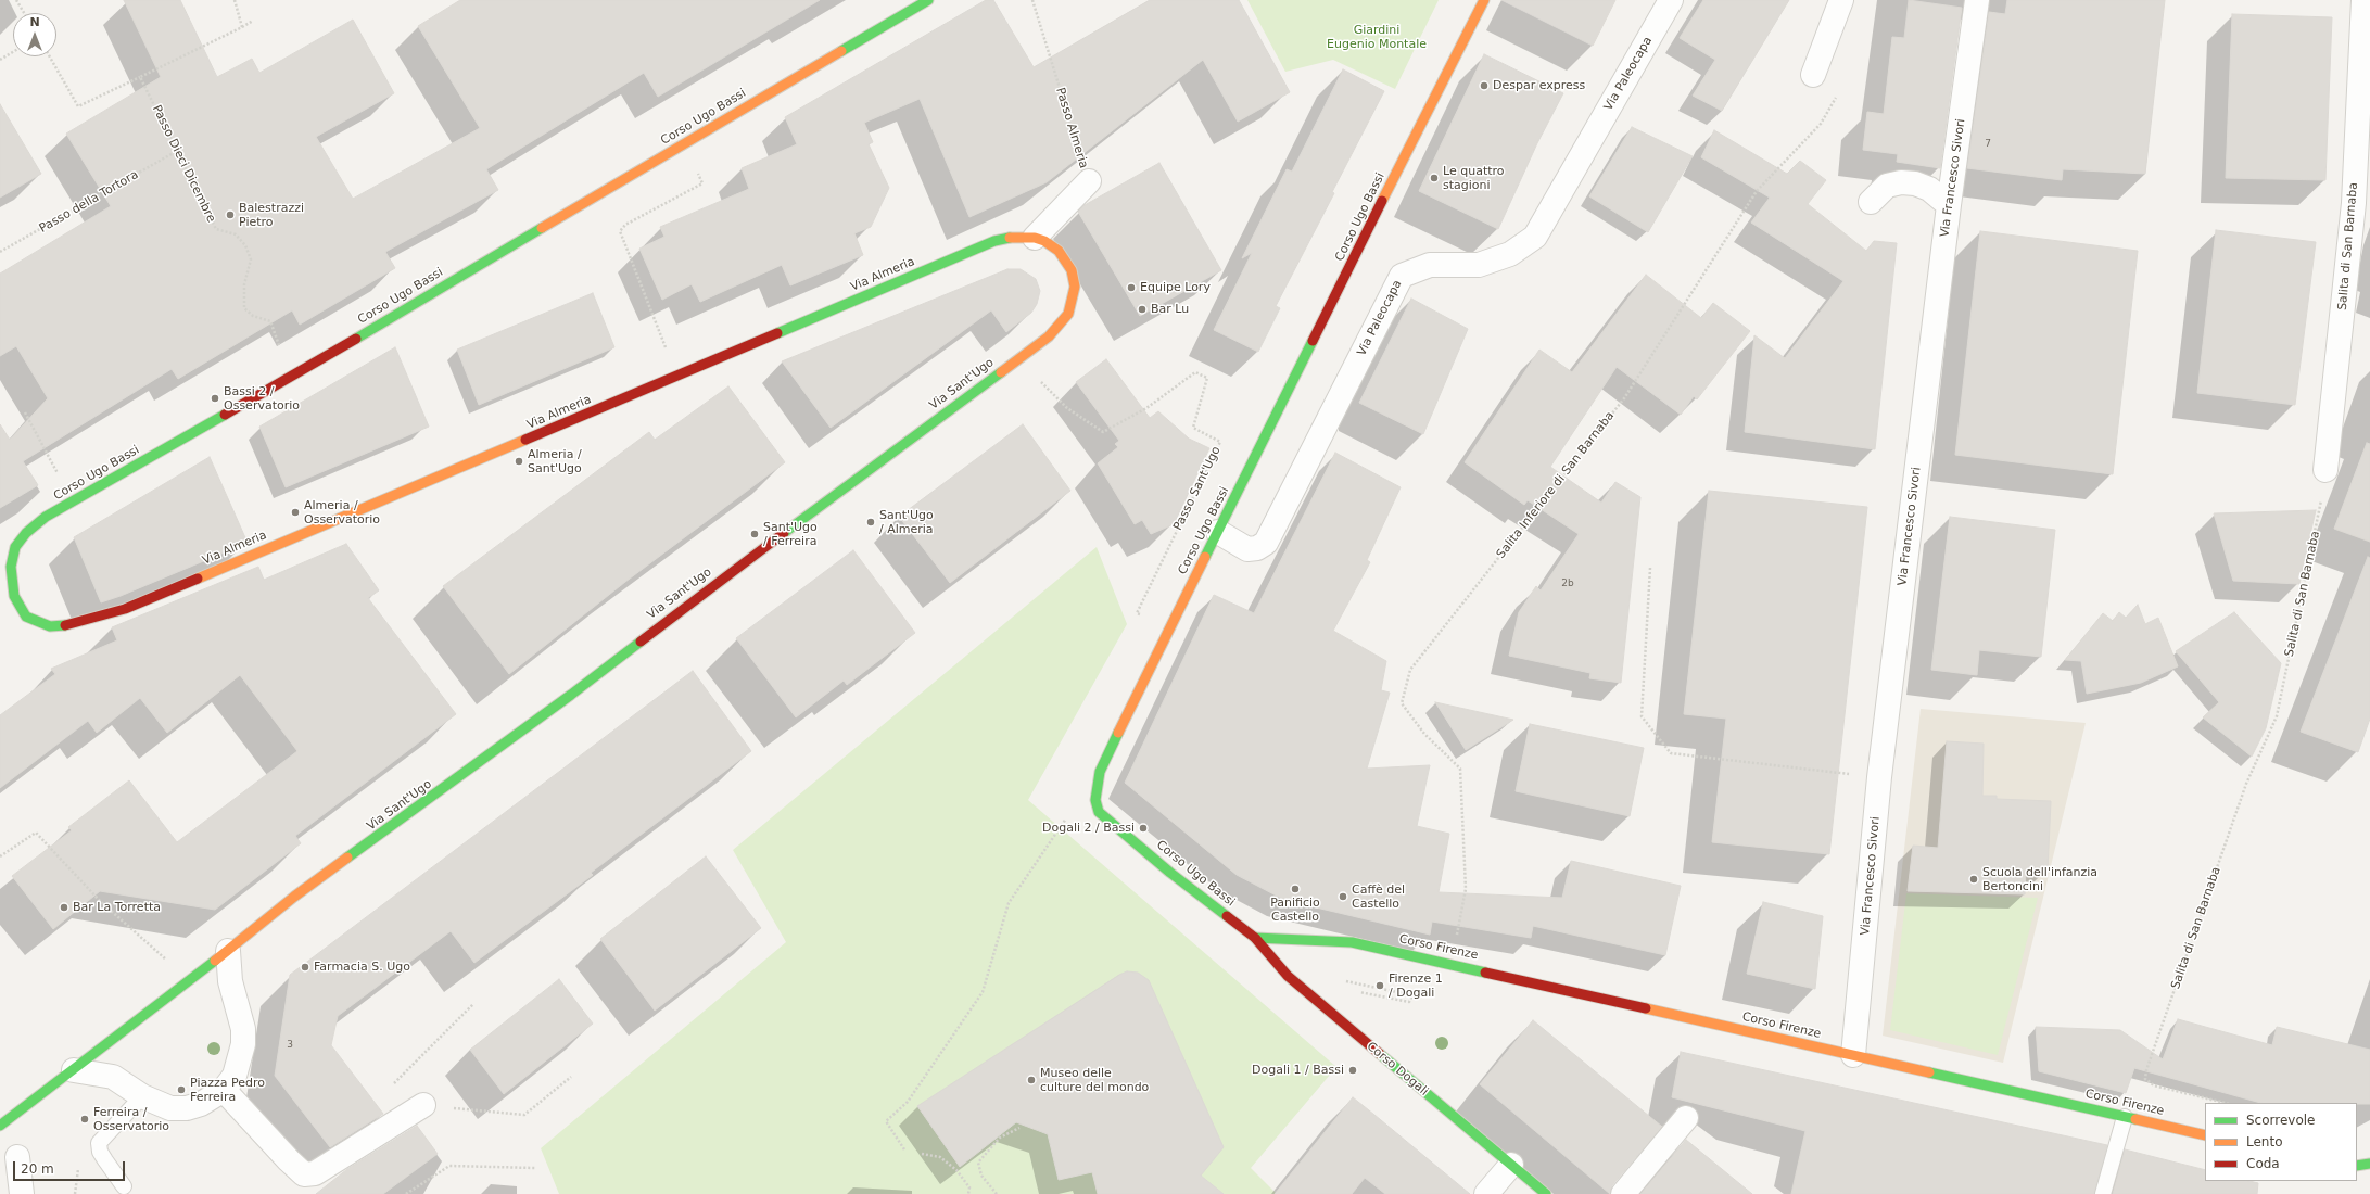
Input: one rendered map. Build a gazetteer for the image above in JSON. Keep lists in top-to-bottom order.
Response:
{
  "streets": {
    "street": [
      "Via Paleocapa",
      "Corso Ugo Bassi",
      "Passo Almeria",
      "Via Francesco Sivori",
      "Salita di San Barnaba",
      "Via Almeria",
      "Via Sant'Ugo",
      "Corso Firenze",
      "Corso Dogali"
    ],
    "path": [
      "Passo Dieci Dicembre",
      "Passo della Tortora",
      "Salita Inferiore di San Barnaba",
      "Passo Sant'Ugo"
    ]
  },
  "crossings": [
    ["Via Paleocapa", "Corso Ugo Bassi"],
    ["Corso Ugo Bassi", "Via Almeria"],
    ["Corso Ugo Bassi", "Corso Firenze"],
    ["Corso Ugo Bassi", "Corso Dogali"],
    ["Passo Almeria", "Via Almeria"],
    ["Passo Almeria", "Via Sant'Ugo"],
    ["Passo Dieci Dicembre", "Passo della Tortora"],
    ["Via Francesco Sivori", "Corso Firenze"],
    ["Via Almeria", "Via Sant'Ugo"],
    ["Corso Firenze", "Corso Dogali"]
  ],
  "parks": ["Giardini Eugenio Montale"],
  "places": [
    "Despar express",
    "Le quattro stagioni",
    "Balestrazzi Pietro",
    "Equipe Lory",
    "Bar Lu",
    "Bassi 2 / Osservatorio",
    "Almeria / Sant'Ugo",
    "Almeria / Osservatorio",
    "Sant'Ugo / Almeria",
    "Sant'Ugo / Ferreira",
    "Dogali 2 / Bassi",
    "Scuola dell'infanzia Bertoncini",
    "Panificio Castello",
    "Caffè del Castello",
    "Bar La Torretta",
    "Farmacia S. Ugo",
    "Firenze 1 / Dogali",
    "Dogali 1 / Bassi",
    "Museo delle culture del mondo",
    "Piazza Pedro Ferreira",
    "Ferreira / Osservatorio"
  ],
  "house_numbers": ["7", "2b", "3"],
  "legend": ["Scorrevole", "Lento", "Coda"],
  "scale_bar": "20 m",
  "north": "top"
}
